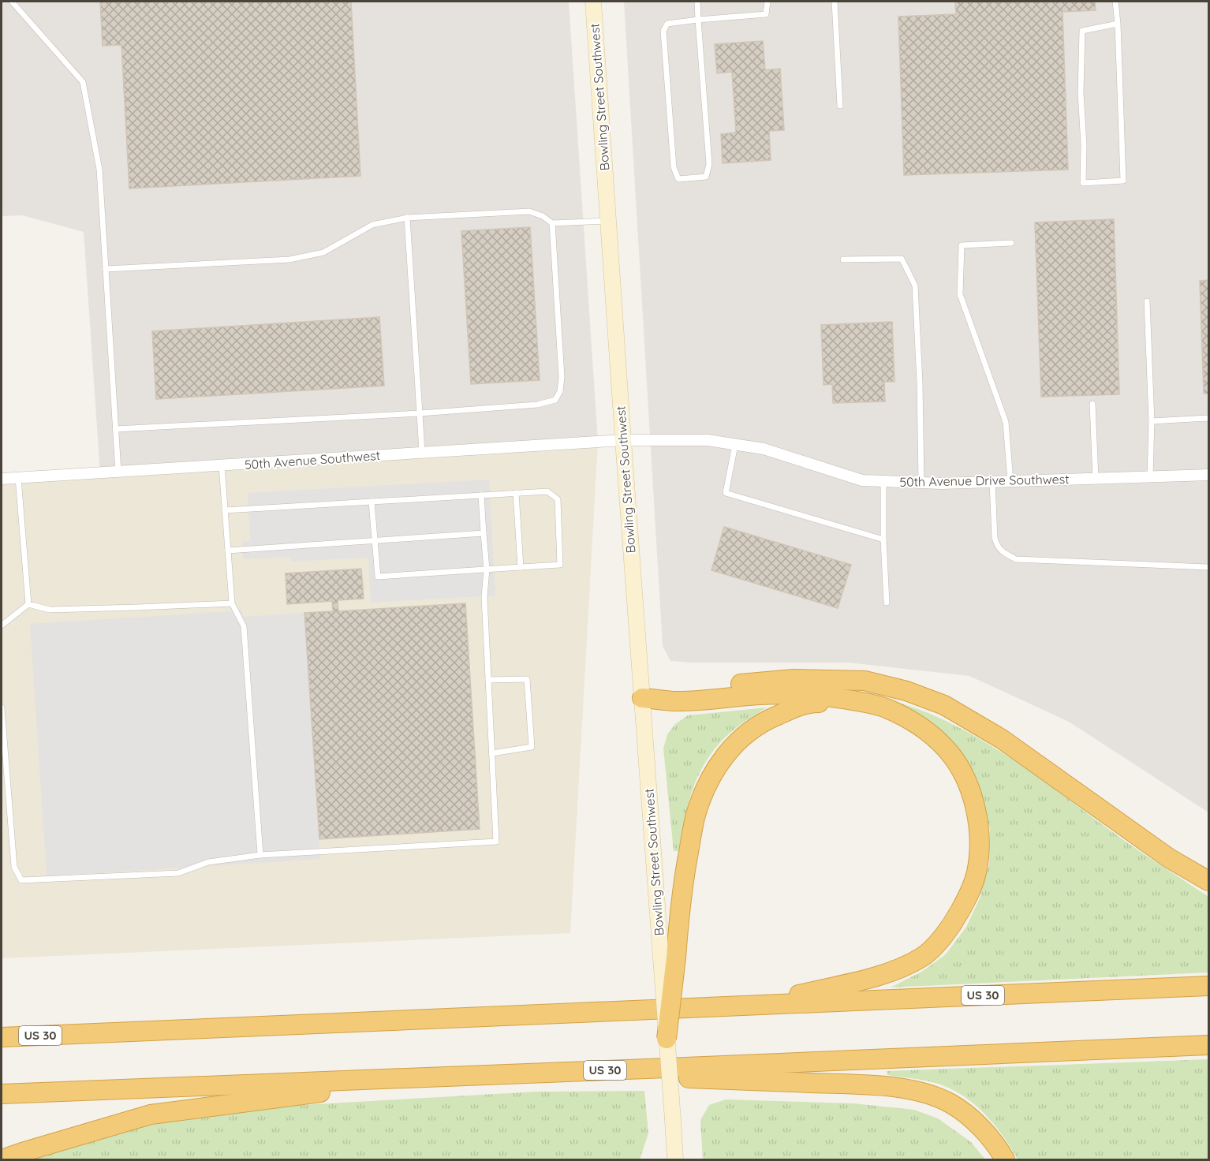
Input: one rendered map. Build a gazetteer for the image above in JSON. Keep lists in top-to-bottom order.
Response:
{
  "streets": {
    "highway": ["US 30"],
    "main road": ["Bowling Street Southwest"],
    "street": ["50th Avenue Southwest", "50th Avenue Drive Southwest"]
  },
  "crossings": [
    ["Bowling Street Southwest", "50th Avenue Southwest"],
    ["Bowling Street Southwest", "50th Avenue Drive Southwest"],
    ["50th Avenue Southwest", "50th Avenue Drive Southwest"]
  ]
}
